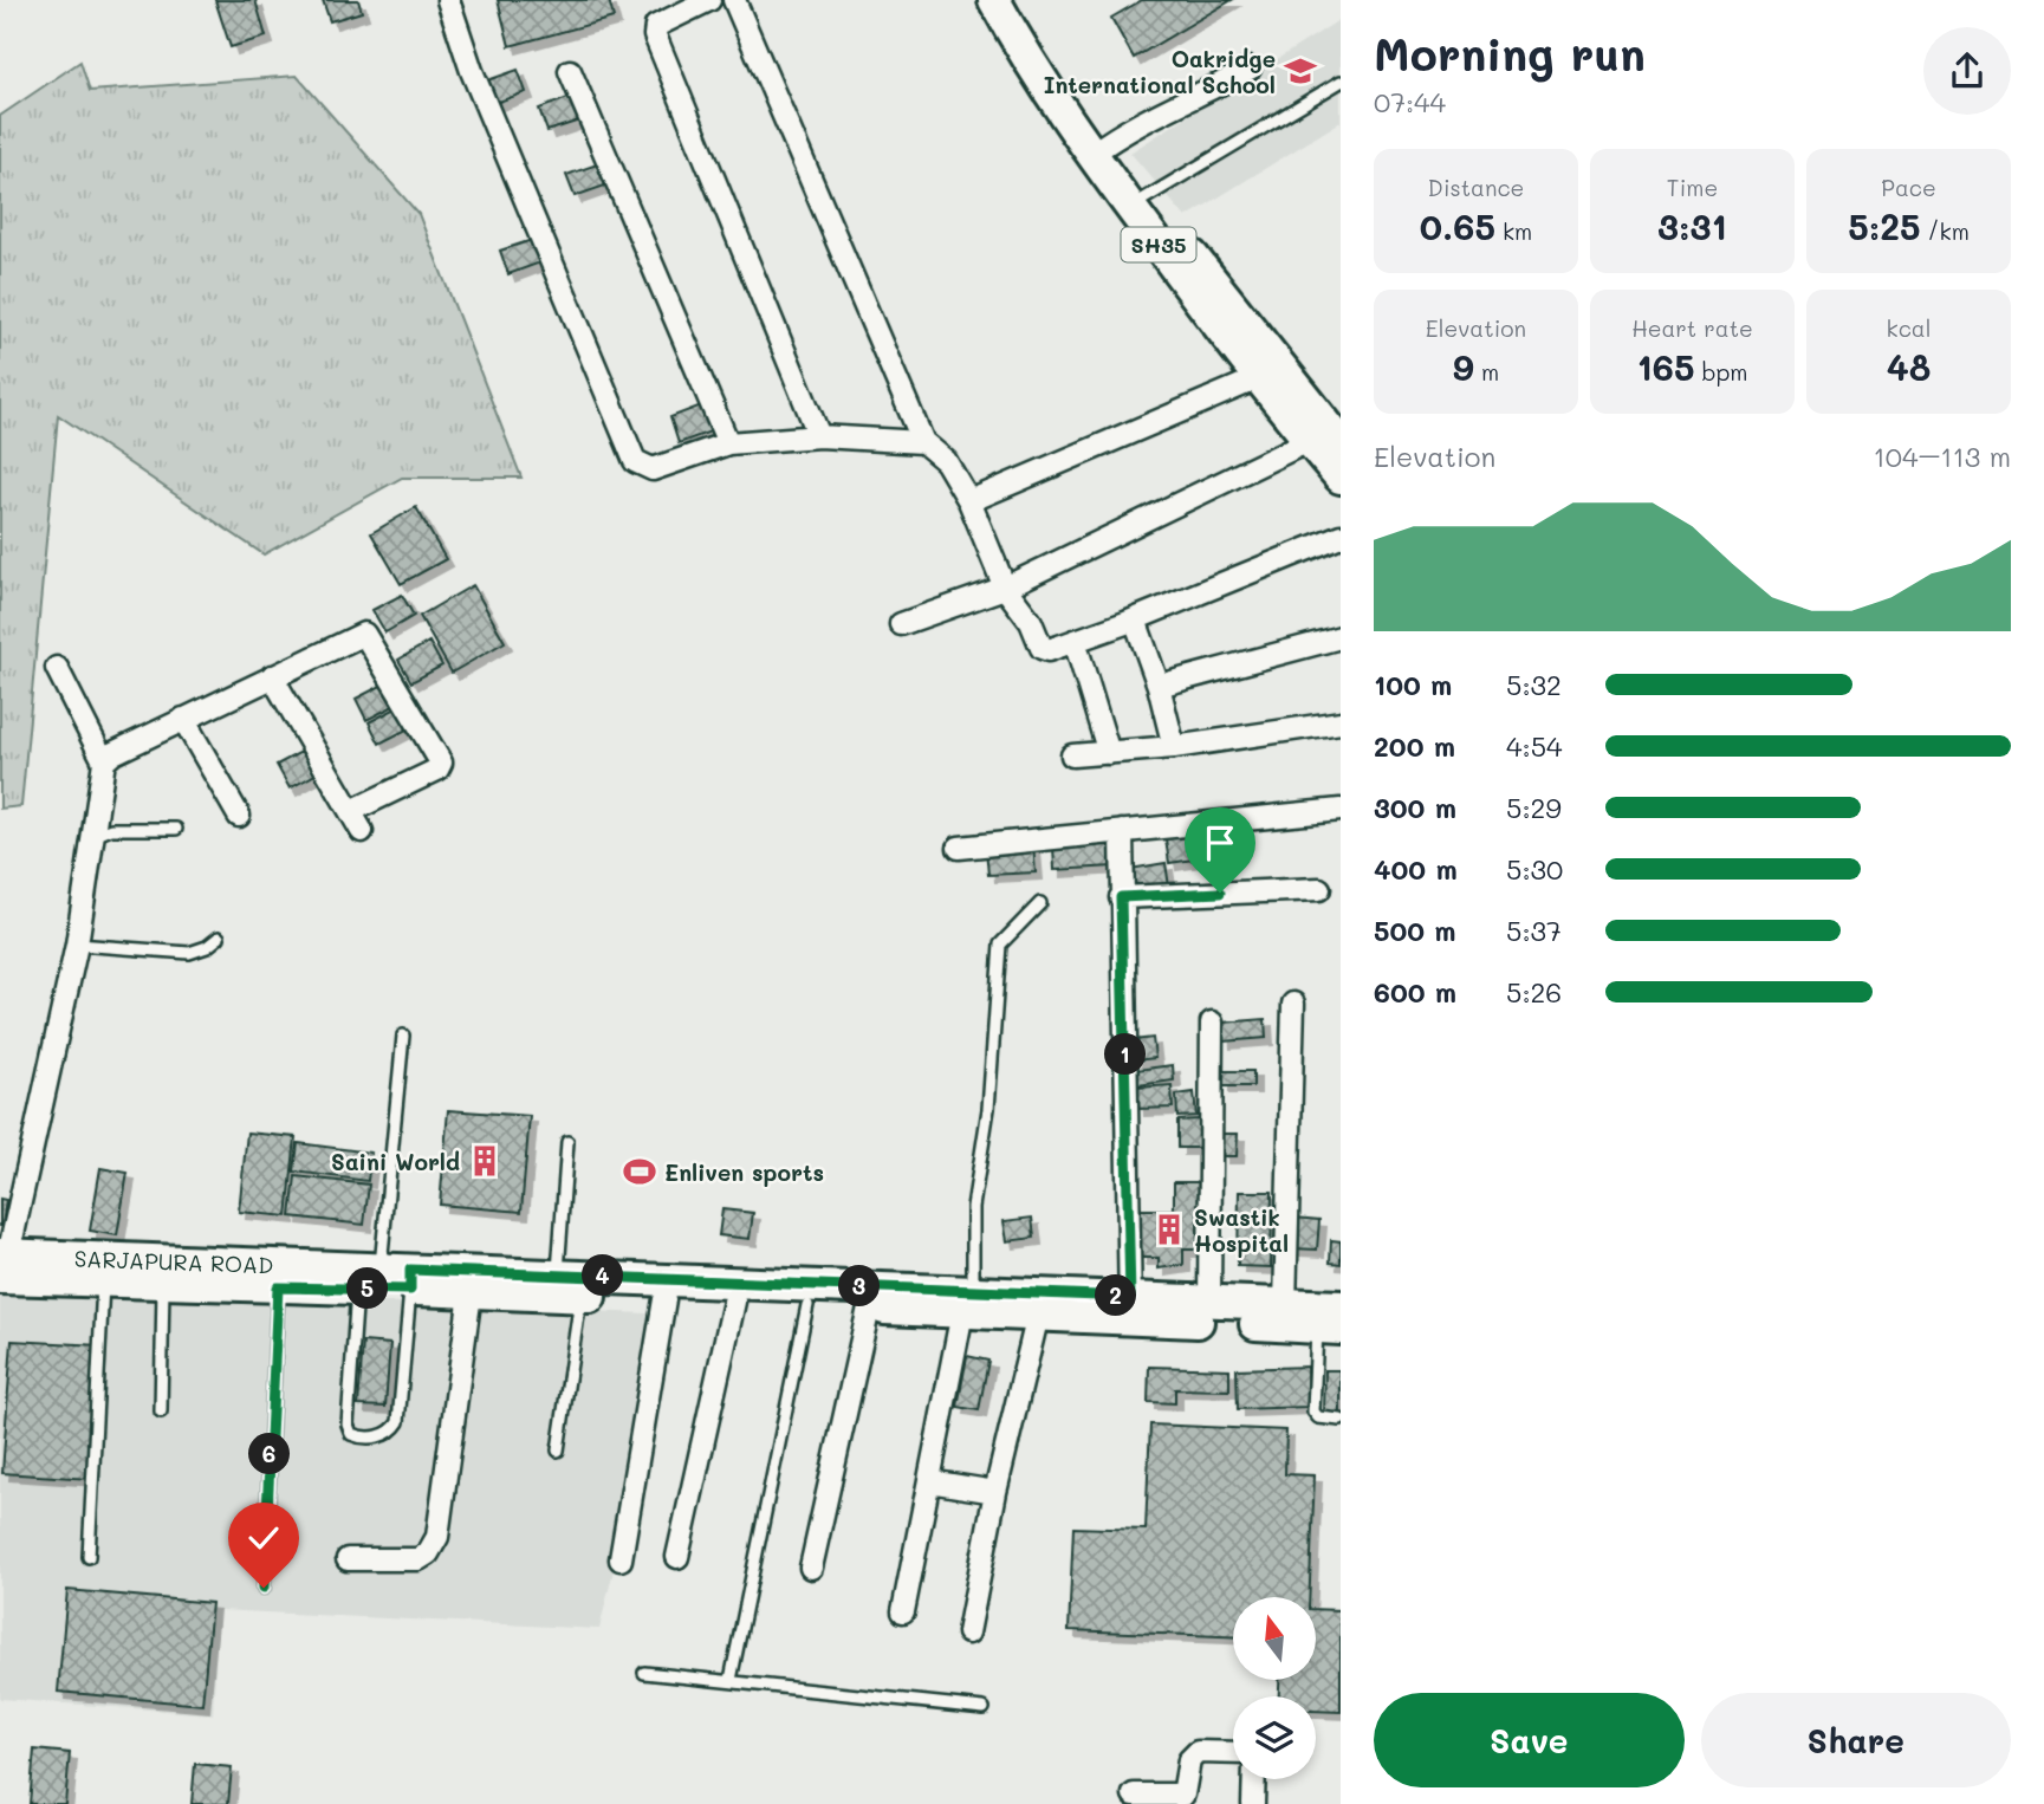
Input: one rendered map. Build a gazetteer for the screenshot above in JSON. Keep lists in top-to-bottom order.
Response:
{
  "streets": {
    "main road": ["SH35", "SARJAPURA ROAD"]
  },
  "places": {
    "school or university": ["Oakridge International School"],
    "building": ["Saini World", "Swastik Hospital"],
    "sports": ["Enliven sports"]
  },
  "north": "top",
  "page": {
    "heading": ["Morning run", "07:44"],
    "stats": [
      ["Distance", "0.65 km"],
      ["Time", "3:31"],
      ["Pace", "5:25 /km"],
      ["Elevation", "9 m"],
      ["Heart rate", "165 bpm"],
      ["kcal", "48"]
    ],
    "chart": ["Elevation", "104–113 m"],
    "list": [
      {
        "name": "100 m",
        "note": "5:32"
      },
      {
        "name": "200 m",
        "note": "4:54"
      },
      {
        "name": "300 m",
        "note": "5:29"
      },
      {
        "name": "400 m",
        "note": "5:30"
      },
      {
        "name": "500 m",
        "note": "5:37"
      },
      {
        "name": "600 m",
        "note": "5:26"
      }
    ],
    "pins": [
      "1",
      "4",
      "3",
      "5",
      "2",
      "6"
    ],
    "buttons": ["Save", "Share"]
  }
}
